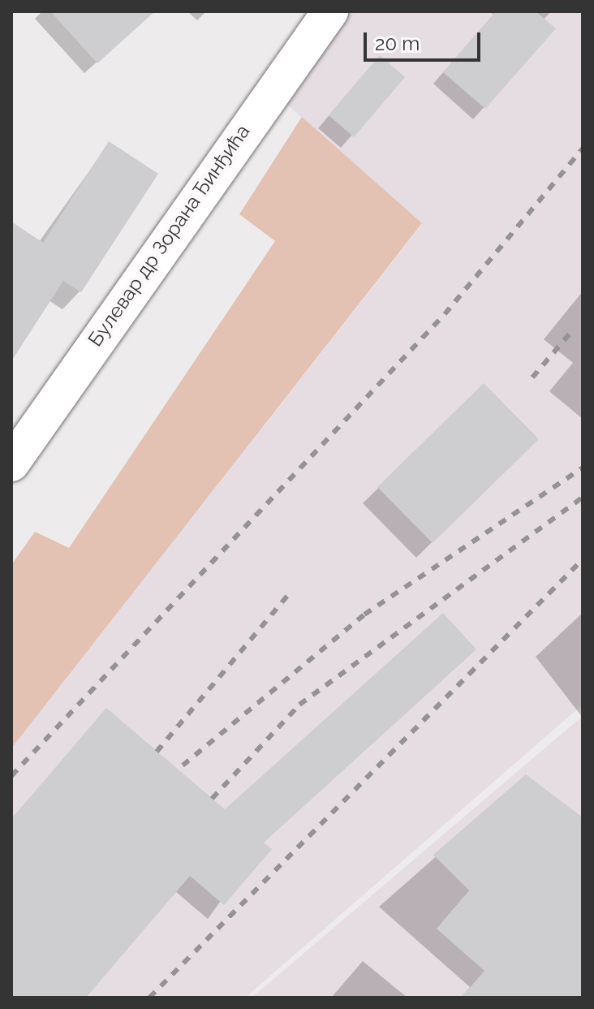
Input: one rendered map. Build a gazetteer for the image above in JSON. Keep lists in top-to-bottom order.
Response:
{
  "streets": {
    "street": ["Булевар др Зорана Ђинђића"]
  },
  "scale_bar": "20 m"
}
